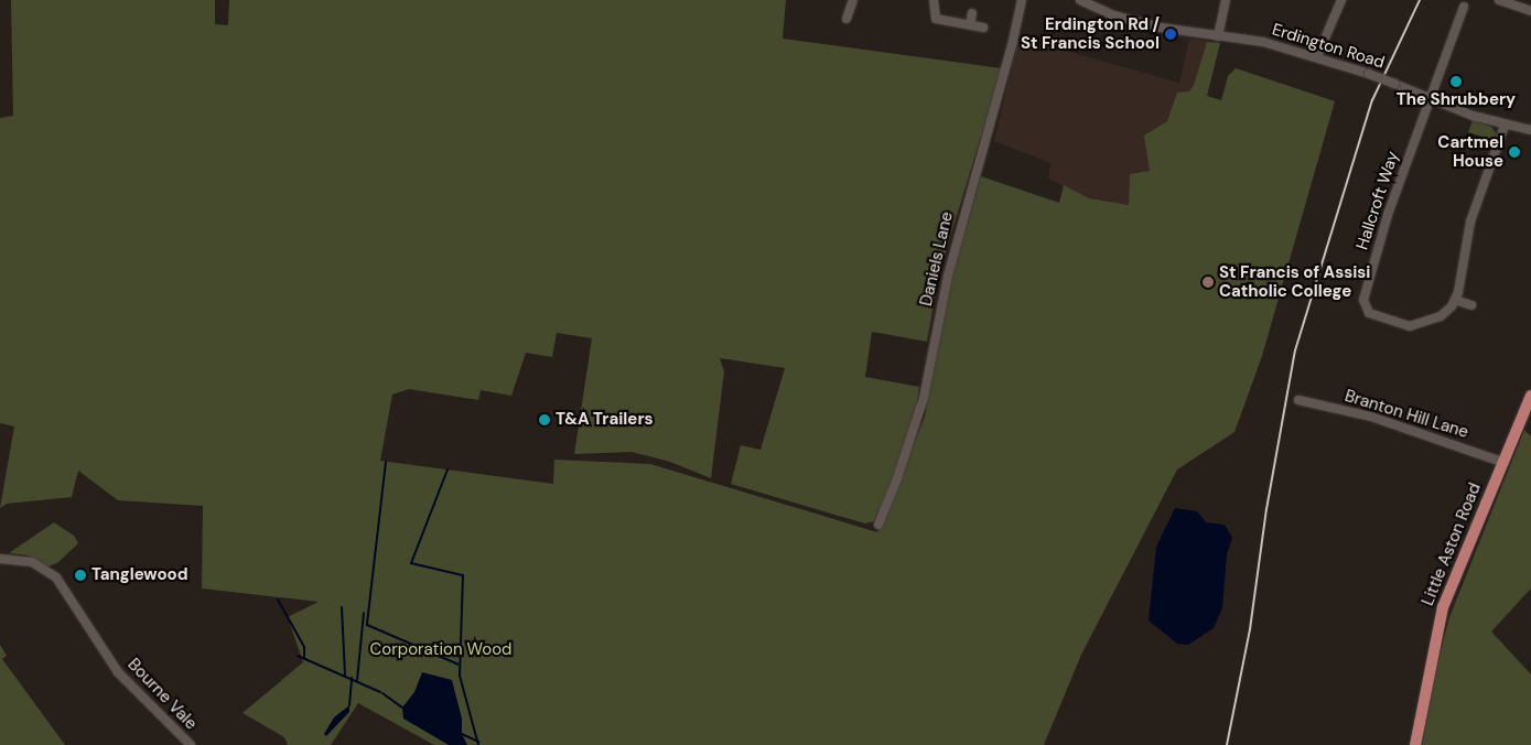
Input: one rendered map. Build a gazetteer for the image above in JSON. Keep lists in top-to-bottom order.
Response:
{
  "streets": {
    "main road": ["Little Aston Road"],
    "street": [
      "Erdington Road",
      "Hallcroft Way",
      "Daniels Lane",
      "Branton Hill Lane",
      "Bourne Vale"
    ]
  },
  "crossings": [
    ["Erdington Road", "Hallcroft Way"],
    ["Branton Hill Lane", "Little Aston Road"]
  ],
  "parks": ["Corporation Wood"],
  "places": [
    "Erdington Rd / St Francis School",
    "The Shrubbery",
    "Cartmel House",
    "St Francis of Assisi Catholic College",
    "T&A Trailers",
    "Tanglewood"
  ]
}
